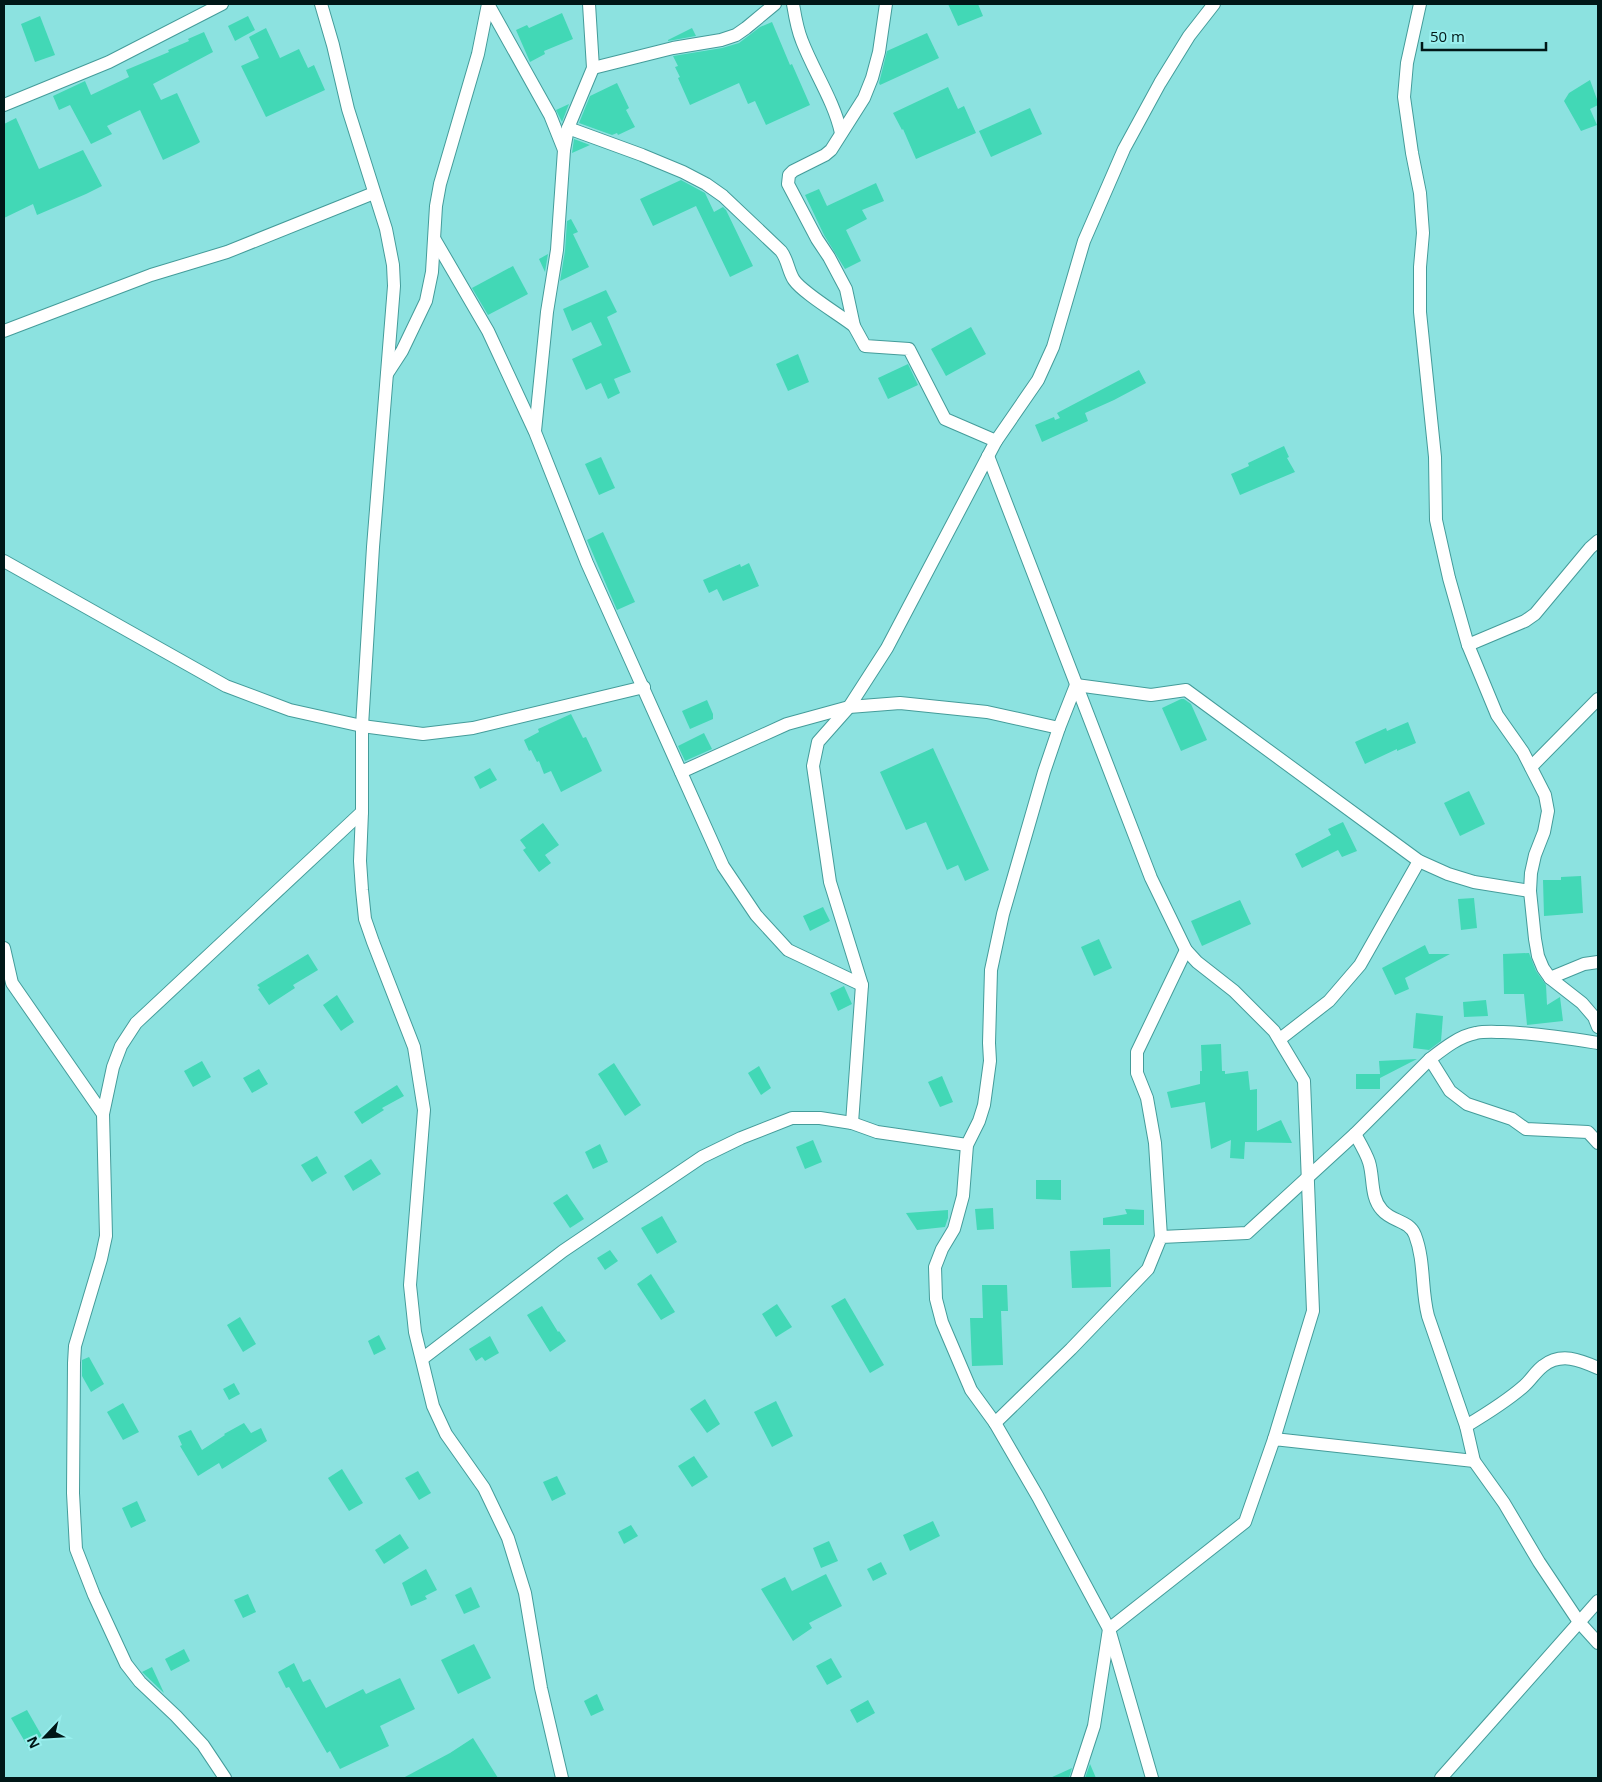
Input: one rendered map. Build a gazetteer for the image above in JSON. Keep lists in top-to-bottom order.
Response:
{
  "scale_bar": "50 m",
  "north": "bottom left"
}
